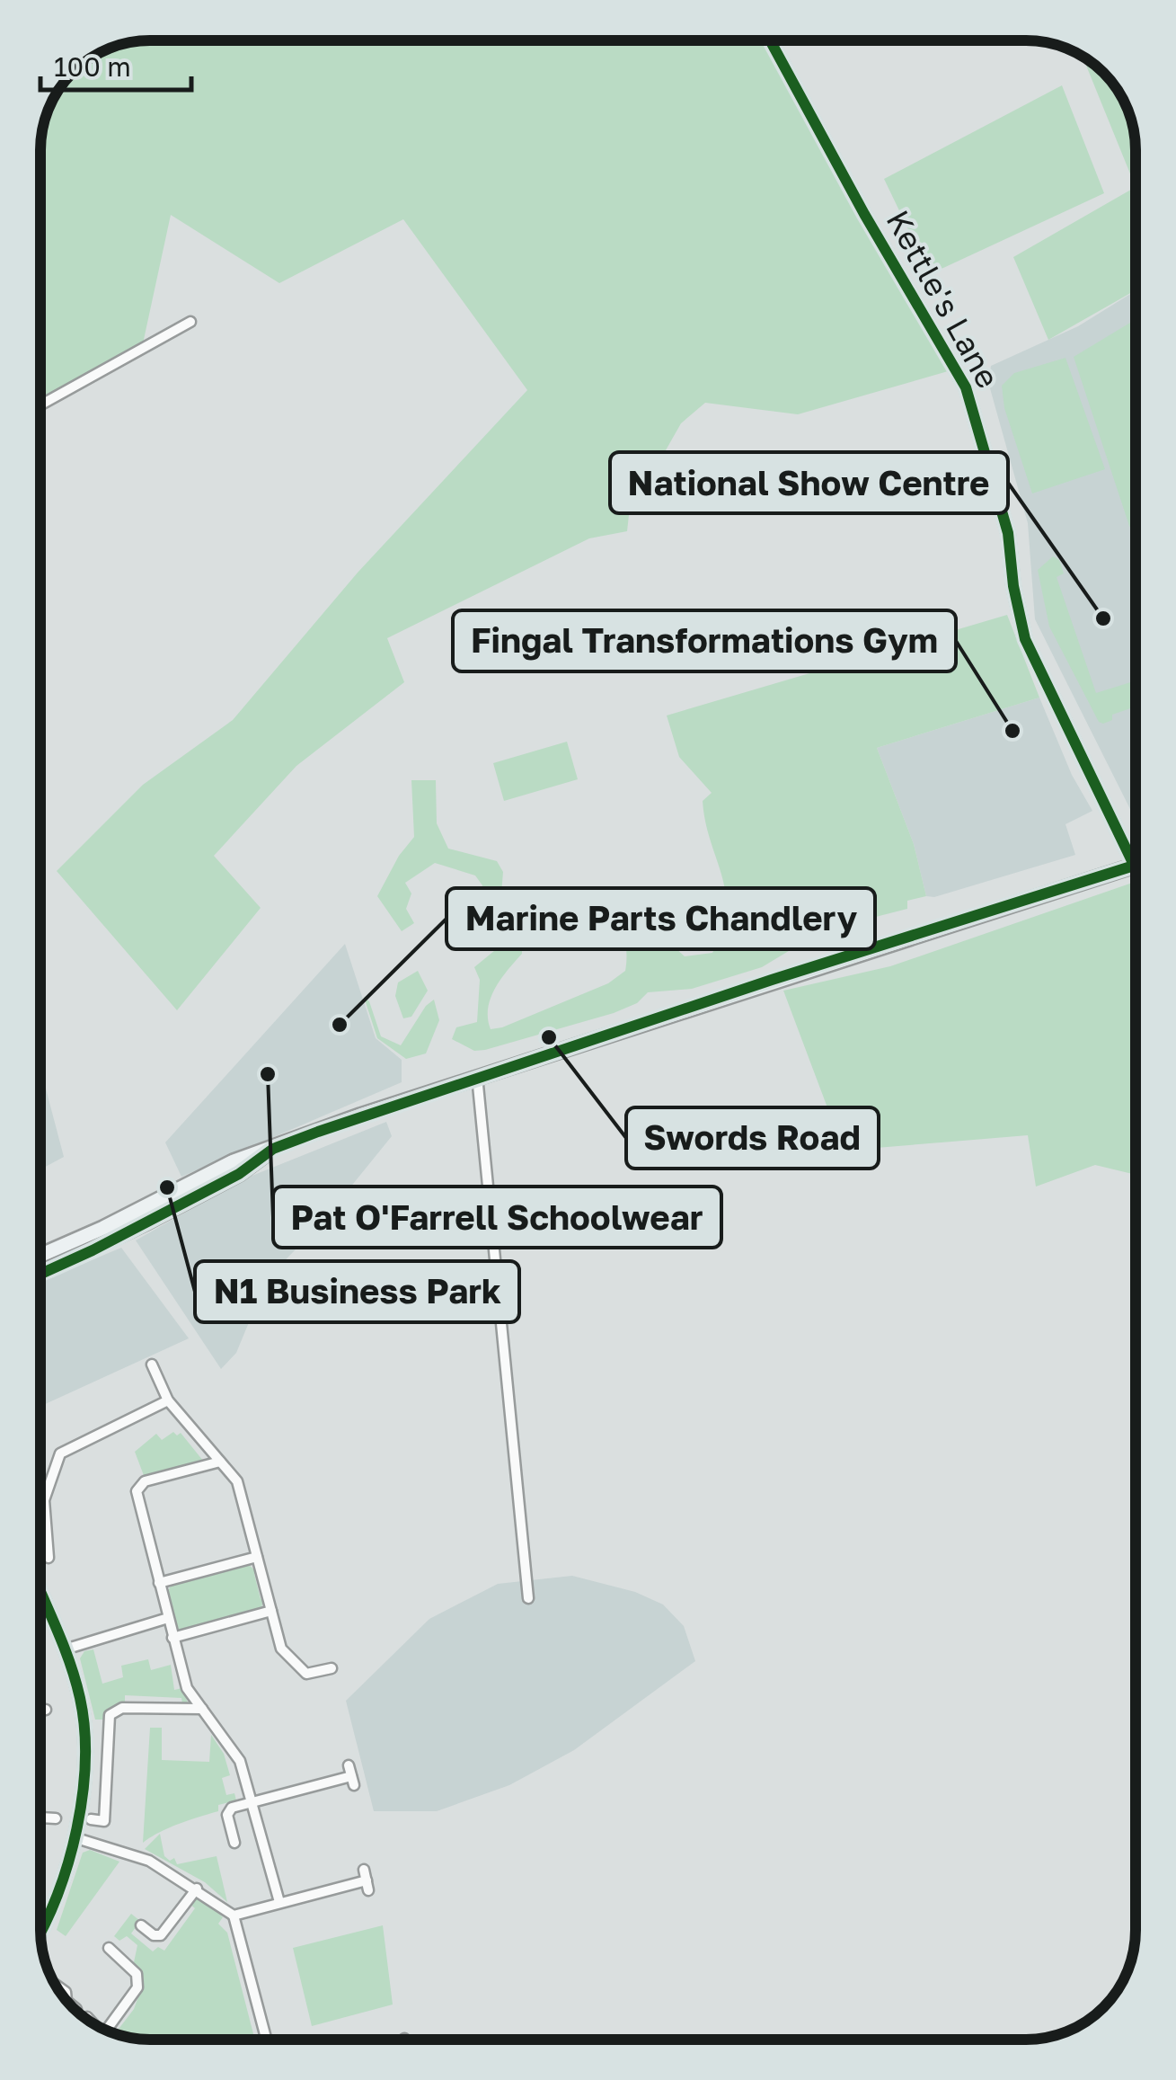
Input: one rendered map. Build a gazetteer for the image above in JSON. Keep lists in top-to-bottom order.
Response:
{
  "streets": {
    "street": ["Kettle's Lane"]
  },
  "places": [
    "National Show Centre",
    "Fingal Transformations Gym",
    "Marine Parts Chandlery",
    "Swords Road",
    "Pat O'Farrell Schoolwear",
    "N1 Business Park"
  ],
  "scale_bar": "100 m"
}
